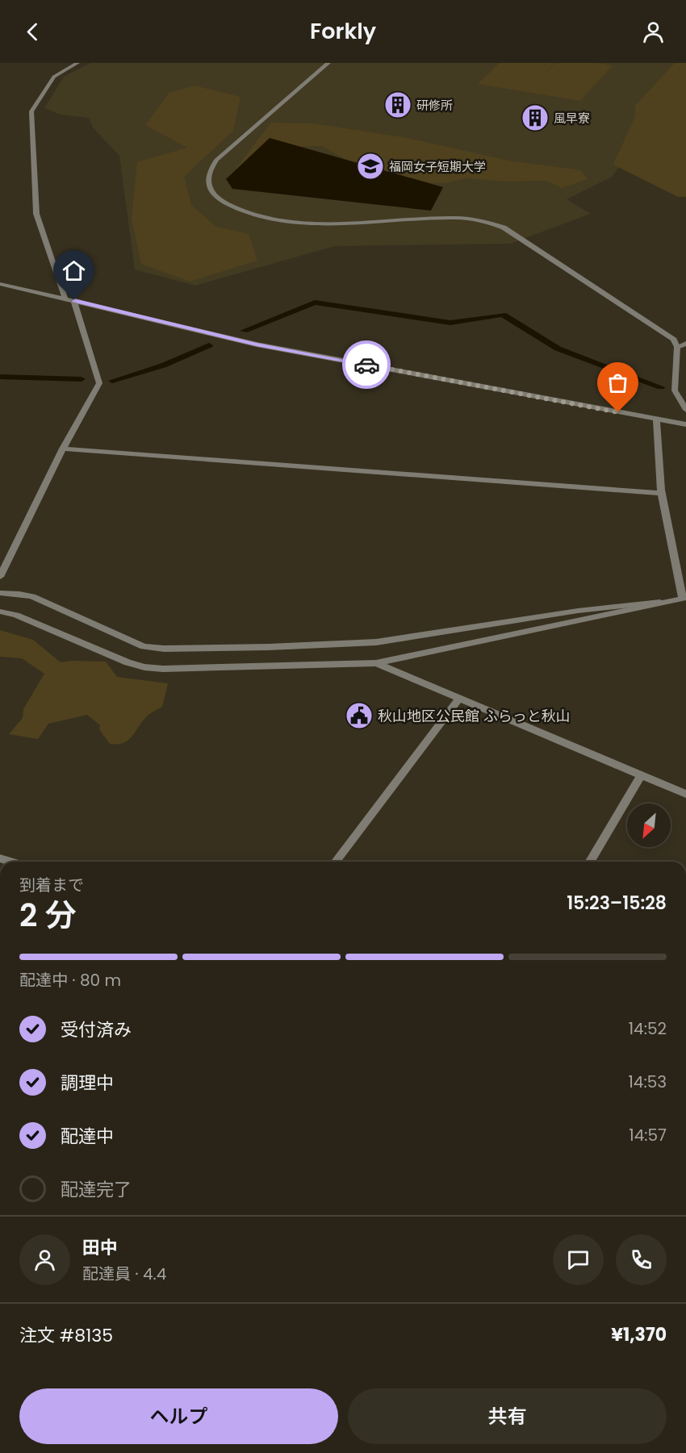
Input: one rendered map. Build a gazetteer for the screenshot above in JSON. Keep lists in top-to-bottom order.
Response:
{
  "places": {
    "building": ["研修所", "風早寮"],
    "school or university": ["福岡女子短期大学"],
    "public building": ["秋山地区公民館 ふらっと秋山"]
  },
  "north": "bottom left",
  "page": {
    "header": "Forkly",
    "heading": ["2 分", "到着まで", "15:23–15:28"],
    "panel": [
      "田中",
      "配達員 · 4.4",
      "注文 #8135",
      "¥1,370"
    ],
    "bar": "配達中 · 80 m",
    "list": [
      ["受付済み", "14:52"],
      ["調理中", "14:53"],
      ["配達中", "14:57"],
      "配達完了"
    ],
    "buttons": ["ヘルプ", "共有"]
  }
}
